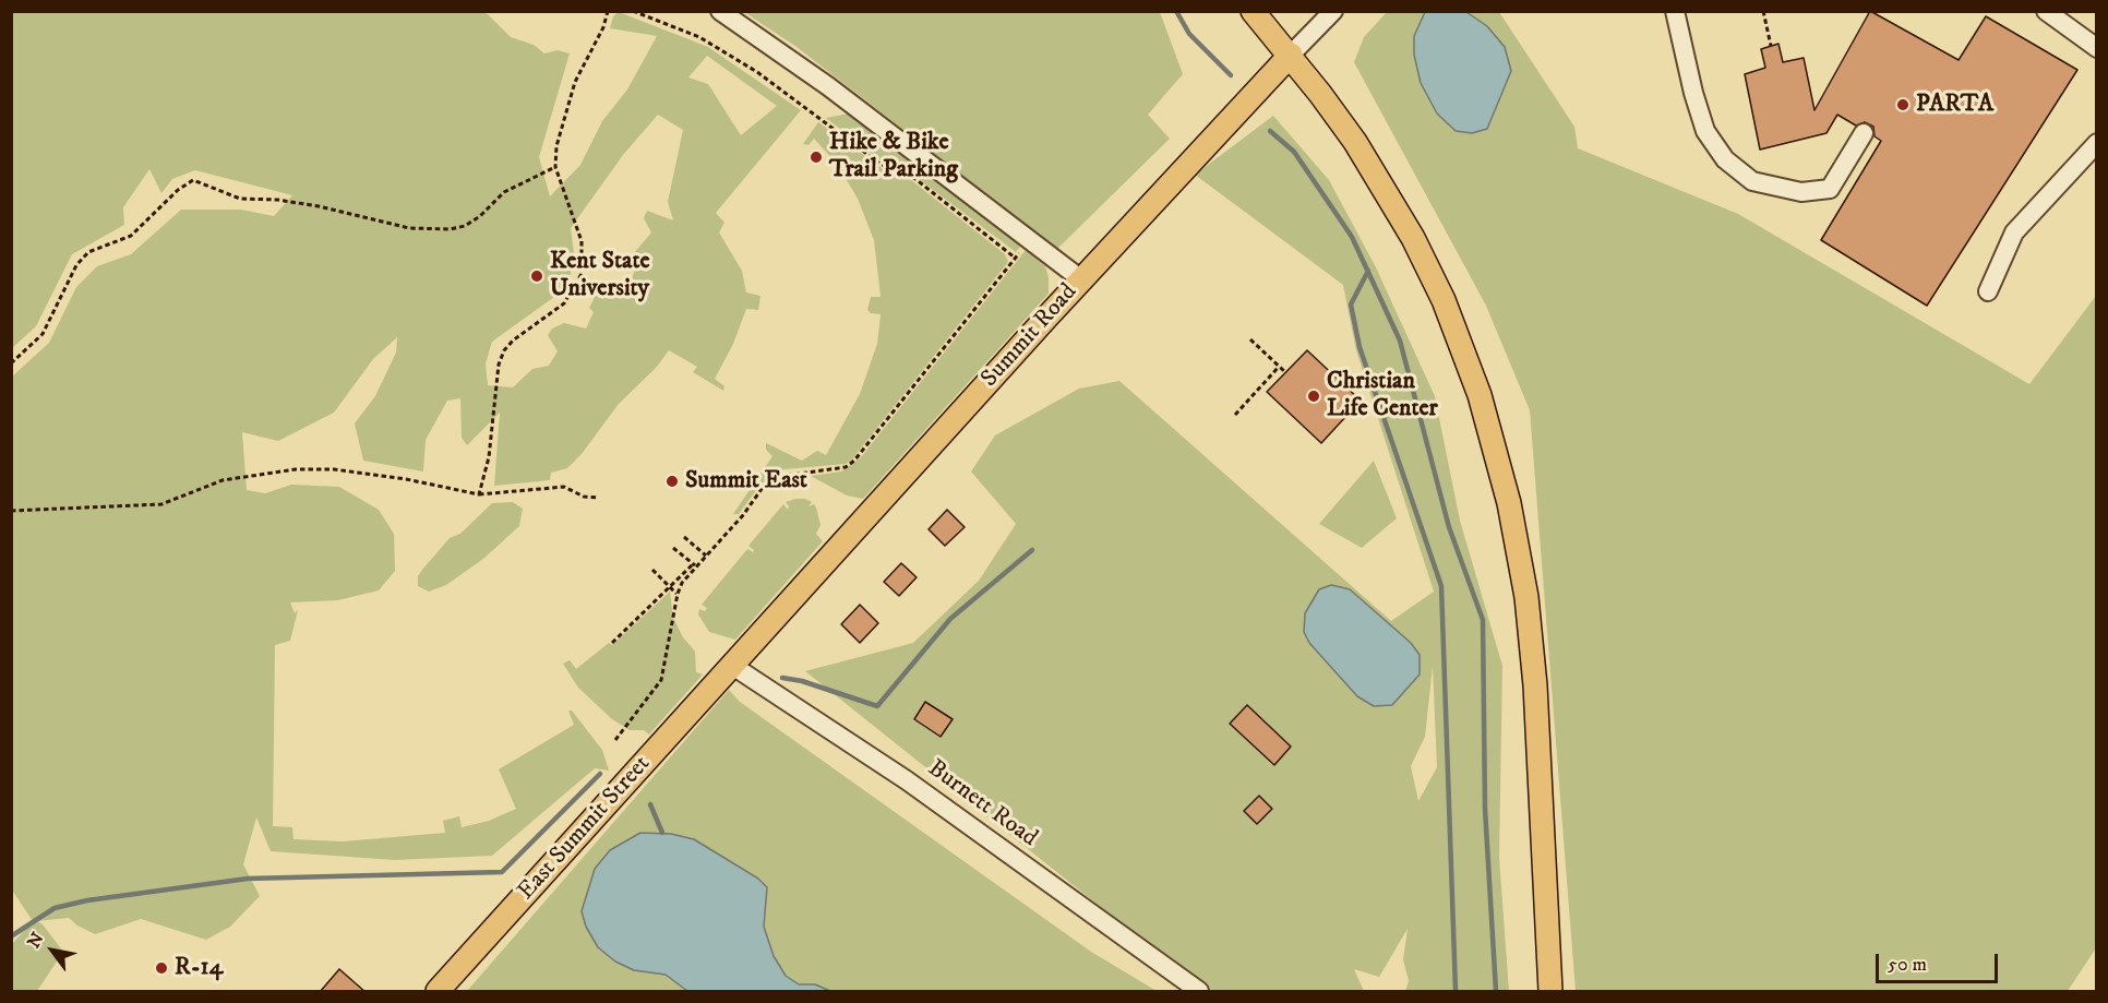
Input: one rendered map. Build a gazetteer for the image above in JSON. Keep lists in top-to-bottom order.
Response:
{
  "streets": {
    "main road": ["Summit Road", "East Summit Street"],
    "street": ["Burnett Road"]
  },
  "crossings": [
    ["Summit Road", "Burnett Road"],
    ["Summit Road", "East Summit Street"],
    ["Burnett Road", "East Summit Street"]
  ],
  "places": [
    "PARTA",
    "Hike & Bike Trail Parking",
    "Kent State University",
    "Christian Life Center",
    "Summit East",
    "R-14"
  ],
  "scale_bar": "50 m",
  "north": "top left"
}
